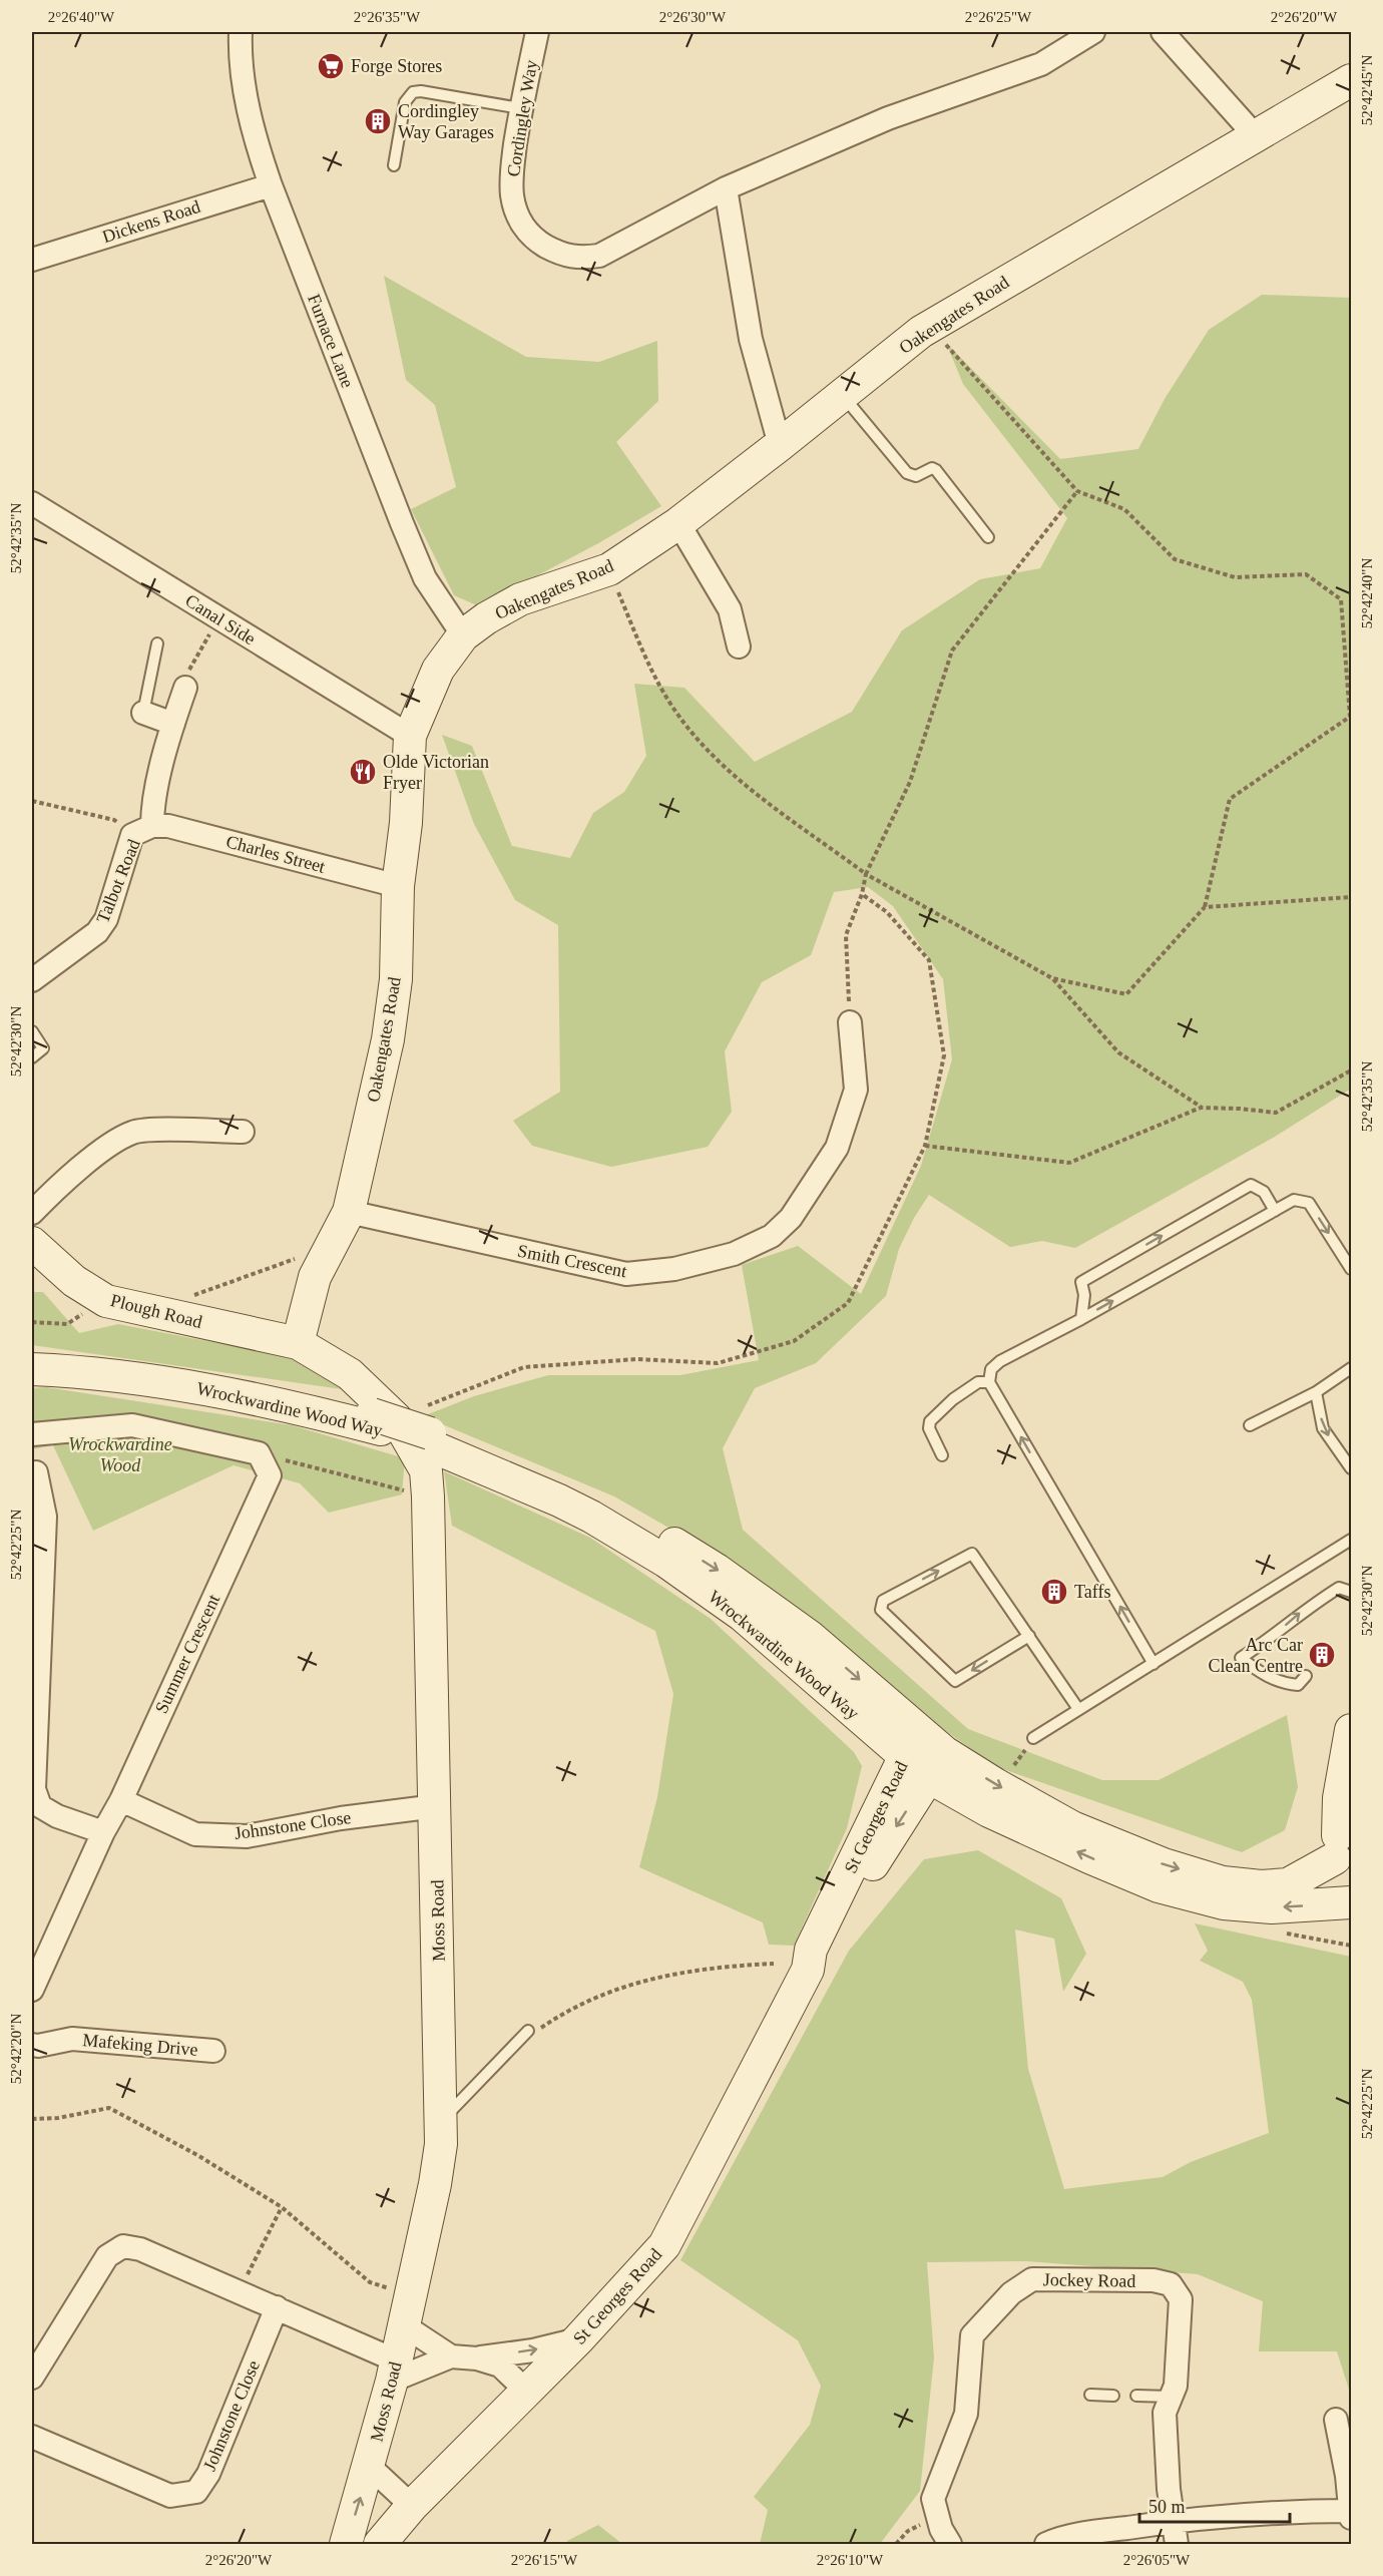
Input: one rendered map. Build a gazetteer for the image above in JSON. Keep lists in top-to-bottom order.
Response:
{
  "streets": {
    "street": [
      "Cordingley Way",
      "Dickens Road",
      "Oakengates Road",
      "Furnace Lane",
      "Canal Side",
      "Charles Street",
      "Talbot Road",
      "Smith Crescent",
      "Plough Road",
      "Wrockwardine Wood Way",
      "Summer Crescent",
      "St Georges Road",
      "Johnstone Close",
      "Moss Road",
      "Mafeking Drive",
      "Jockey Road"
    ]
  },
  "crossings": [
    ["Dickens Road", "Furnace Lane"],
    ["Oakengates Road", "Furnace Lane"],
    ["Oakengates Road", "Canal Side"],
    ["Oakengates Road", "Charles Street"],
    ["Oakengates Road", "Smith Crescent"],
    ["Oakengates Road", "Plough Road"],
    ["Oakengates Road", "Moss Road"],
    ["Charles Street", "Talbot Road"],
    ["Plough Road", "Moss Road"],
    ["Wrockwardine Wood Way", "St Georges Road"],
    ["Wrockwardine Wood Way", "Moss Road"],
    ["Summer Crescent", "Johnstone Close"],
    ["Johnstone Close", "Moss Road"]
  ],
  "parks": ["Wrockwardine Wood"],
  "places": {
    "supermarket": ["Forge Stores"],
    "building": ["Cordingley Way Garages", "Taffs", "Arc Car Clean Centre"],
    "restaurant": ["Olde Victorian Fryer"]
  },
  "scale_bar": "50 m",
  "coordinates": [
    "2°26'40\"W",
    "2°26'35\"W",
    "2°26'30\"W",
    "2°26'25\"W",
    "2°26'20\"W",
    "52°42'45\"N",
    "52°42'35\"N",
    "52°42'40\"N",
    "52°42'30\"N",
    "52°42'25\"N",
    "52°42'20\"N",
    "2°26'15\"W",
    "2°26'10\"W",
    "2°26'05\"W"
  ]
}
